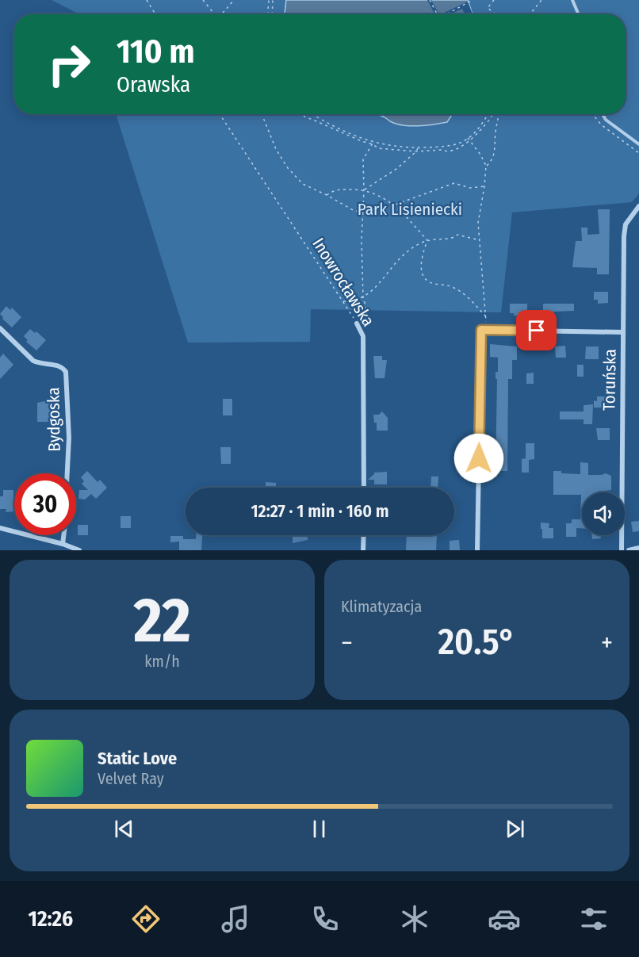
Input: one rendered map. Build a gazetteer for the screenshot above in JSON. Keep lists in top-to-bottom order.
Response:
{
  "streets": {
    "street": ["Inowrocławska", "Toruńska", "Bydgoska"]
  },
  "parks": ["Park Lisieniecki"],
  "page": {
    "turn": ["110 m", "Orawska"],
    "limit": "30",
    "trip": "12:27 · 1 min · 160 m",
    "tile": [
      ["22", "km/h"],
      "Klimatyzacja"
    ],
    "heat": ["−", "20.5°", "+"],
    "song": ["Static Love", "Velvet Ray"],
    "tabs": "12:26"
  }
}
